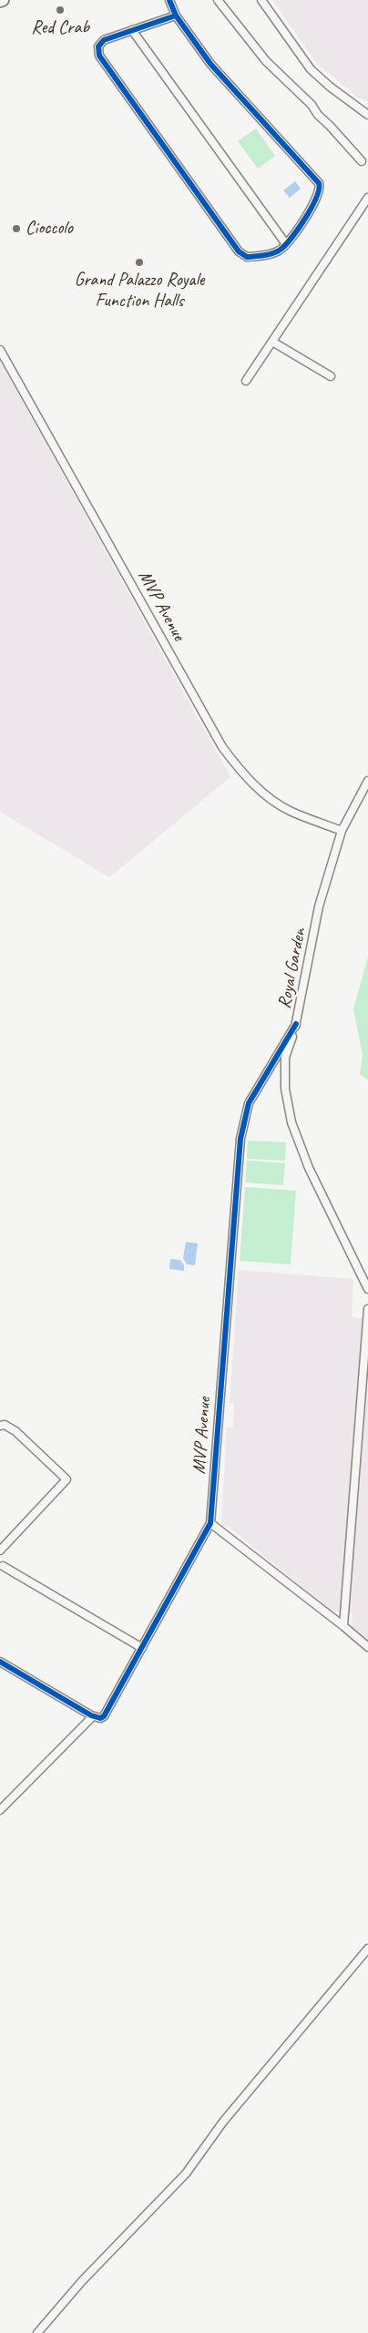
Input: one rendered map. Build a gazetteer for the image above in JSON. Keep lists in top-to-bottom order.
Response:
{
  "streets": {
    "street": ["MVP Avenue", "Royal Garden"]
  },
  "crossings": [
    ["MVP Avenue", "Royal Garden"]
  ],
  "places": ["Red Crab", "Cioccolo", "Grand Palazzo Royale Function Halls"]
}
